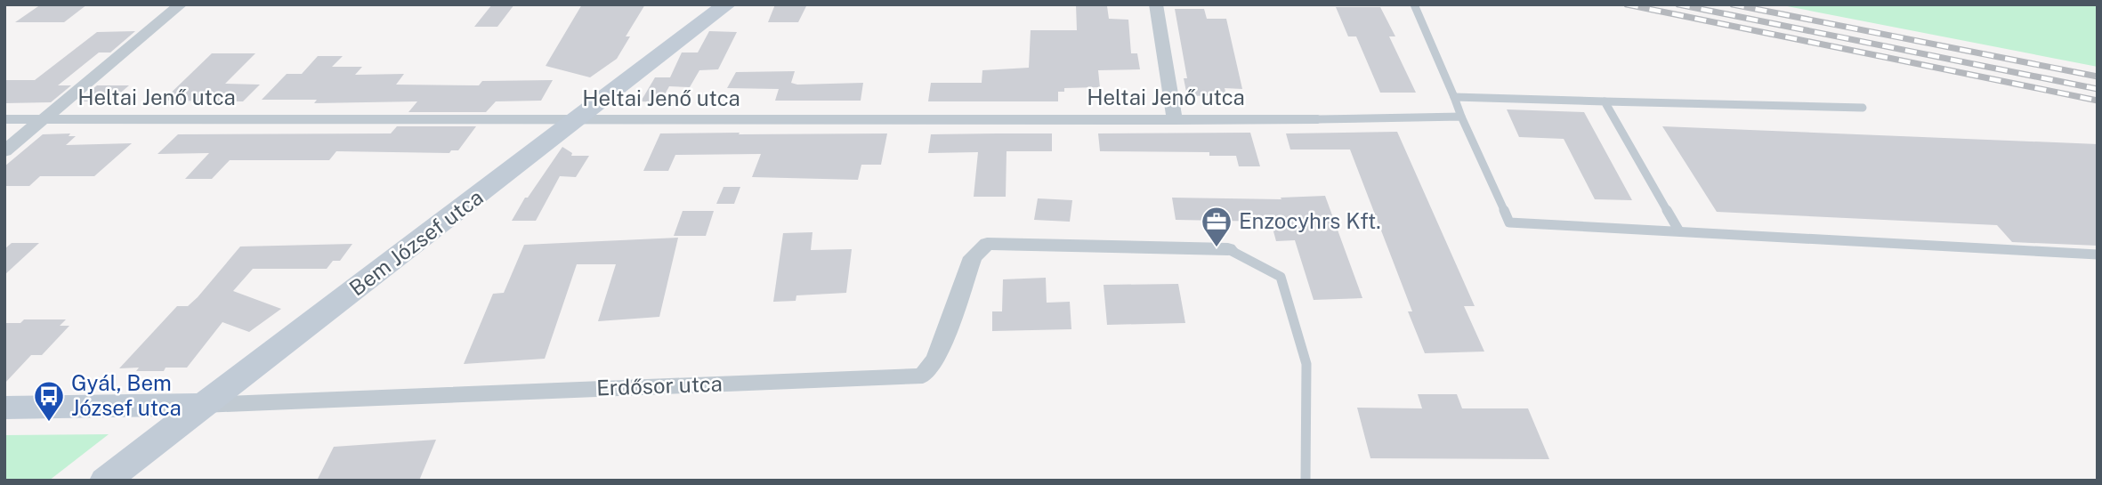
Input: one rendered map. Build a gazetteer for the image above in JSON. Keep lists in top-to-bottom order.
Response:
{
  "streets": {
    "main road": ["Bem József utca", "Erdősor utca"],
    "street": ["Heltai Jenő utca"]
  },
  "crossings": [
    ["Heltai Jenő utca", "Bem József utca"],
    ["Bem József utca", "Erdősor utca"]
  ],
  "places": {
    "office": ["Enzocyhrs Kft."],
    "bus stop": ["Gyál, Bem József utca"]
  }
}
